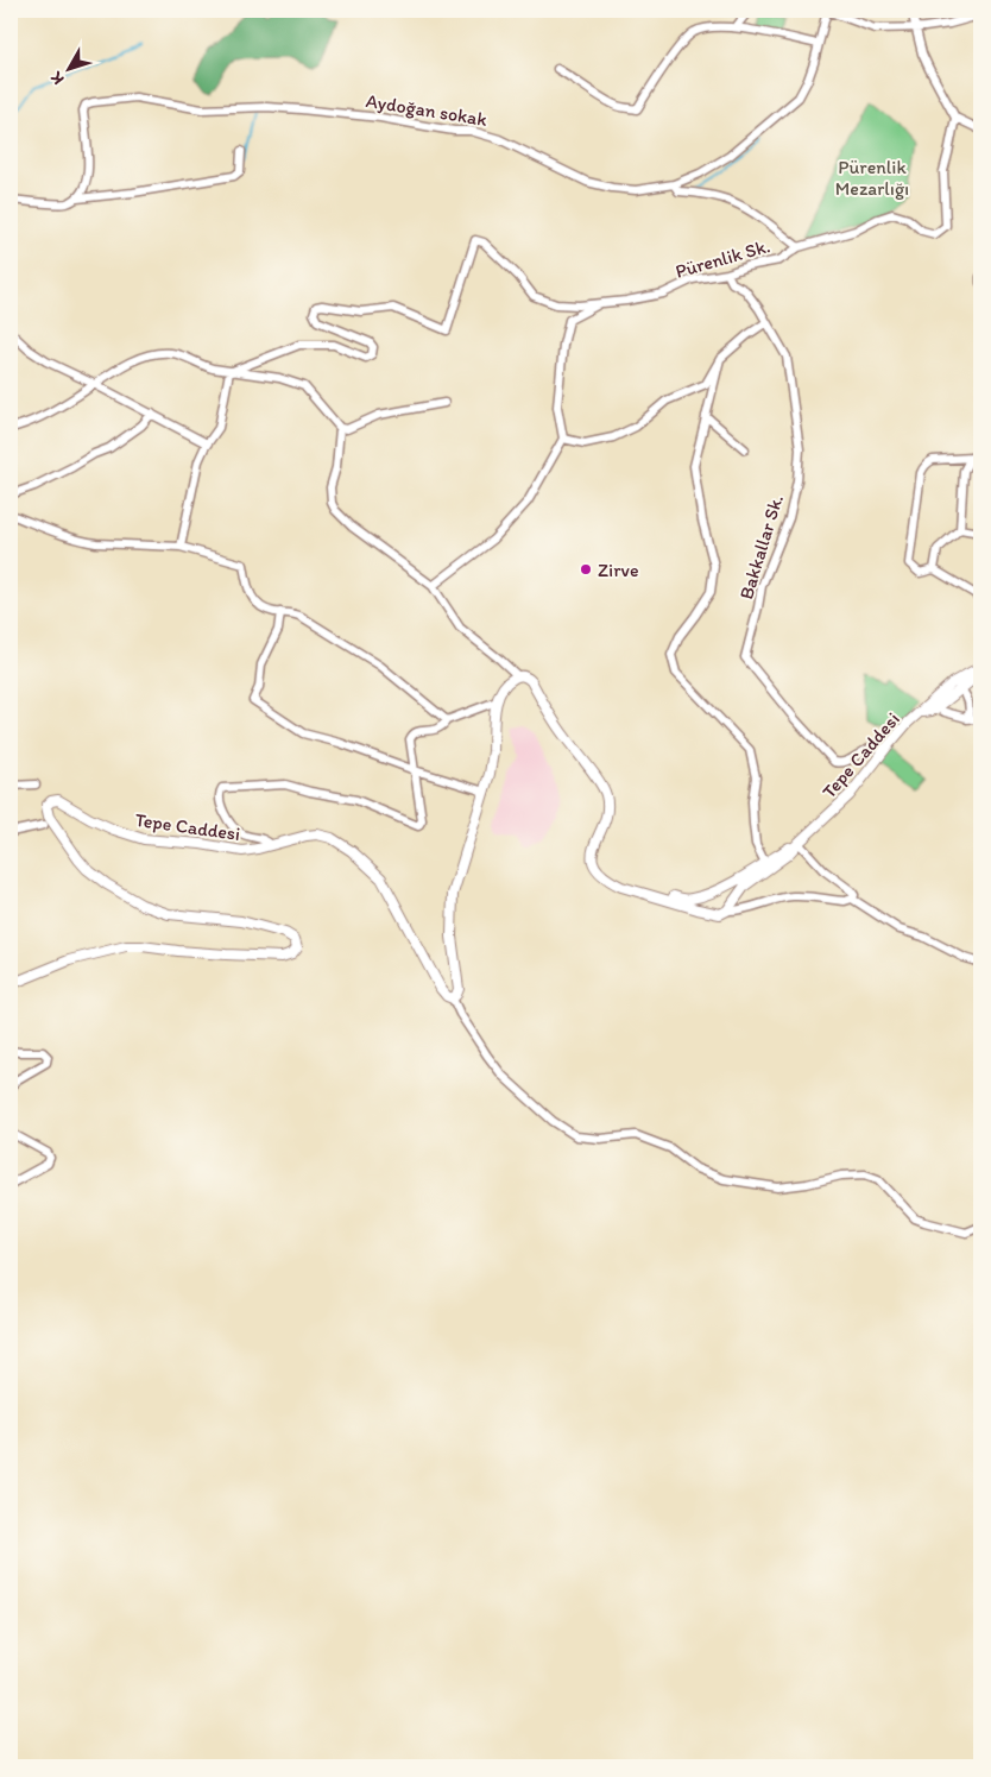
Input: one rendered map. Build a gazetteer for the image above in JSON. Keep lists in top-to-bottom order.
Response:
{
  "streets": {
    "street": [
      "Aydoğan sokak",
      "Pürenlik Sk.",
      "Bakkallar Sk.",
      "Tepe Caddesi"
    ]
  },
  "crossings": [
    ["Pürenlik Sk.", "Bakkallar Sk."],
    ["Bakkallar Sk.", "Tepe Caddesi"]
  ],
  "parks": ["Pürenlik Mezarlığı"],
  "places": ["Zirve"],
  "north": "bottom left"
}
